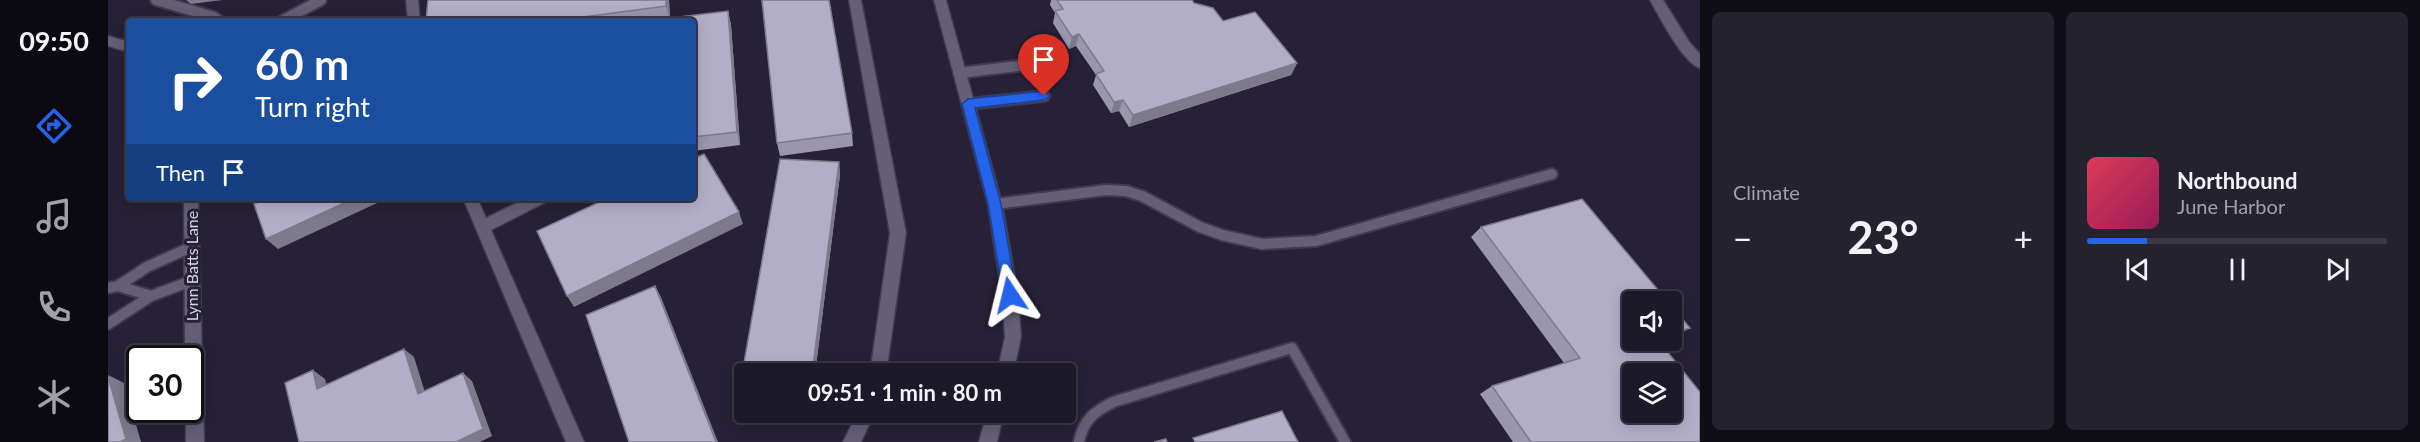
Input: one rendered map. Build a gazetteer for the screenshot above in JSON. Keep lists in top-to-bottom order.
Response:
{
  "streets": {
    "street": ["Lynn Batts Lane"]
  },
  "page": {
    "tabs": "09:50",
    "tile": "Climate",
    "turn": ["60 m", "Turn right"],
    "then": "Then",
    "song": ["Northbound", "June Harbor"],
    "heat": ["−", "23°", "+"],
    "limit": "30",
    "trip": "09:51 · 1 min · 80 m"
  }
}
